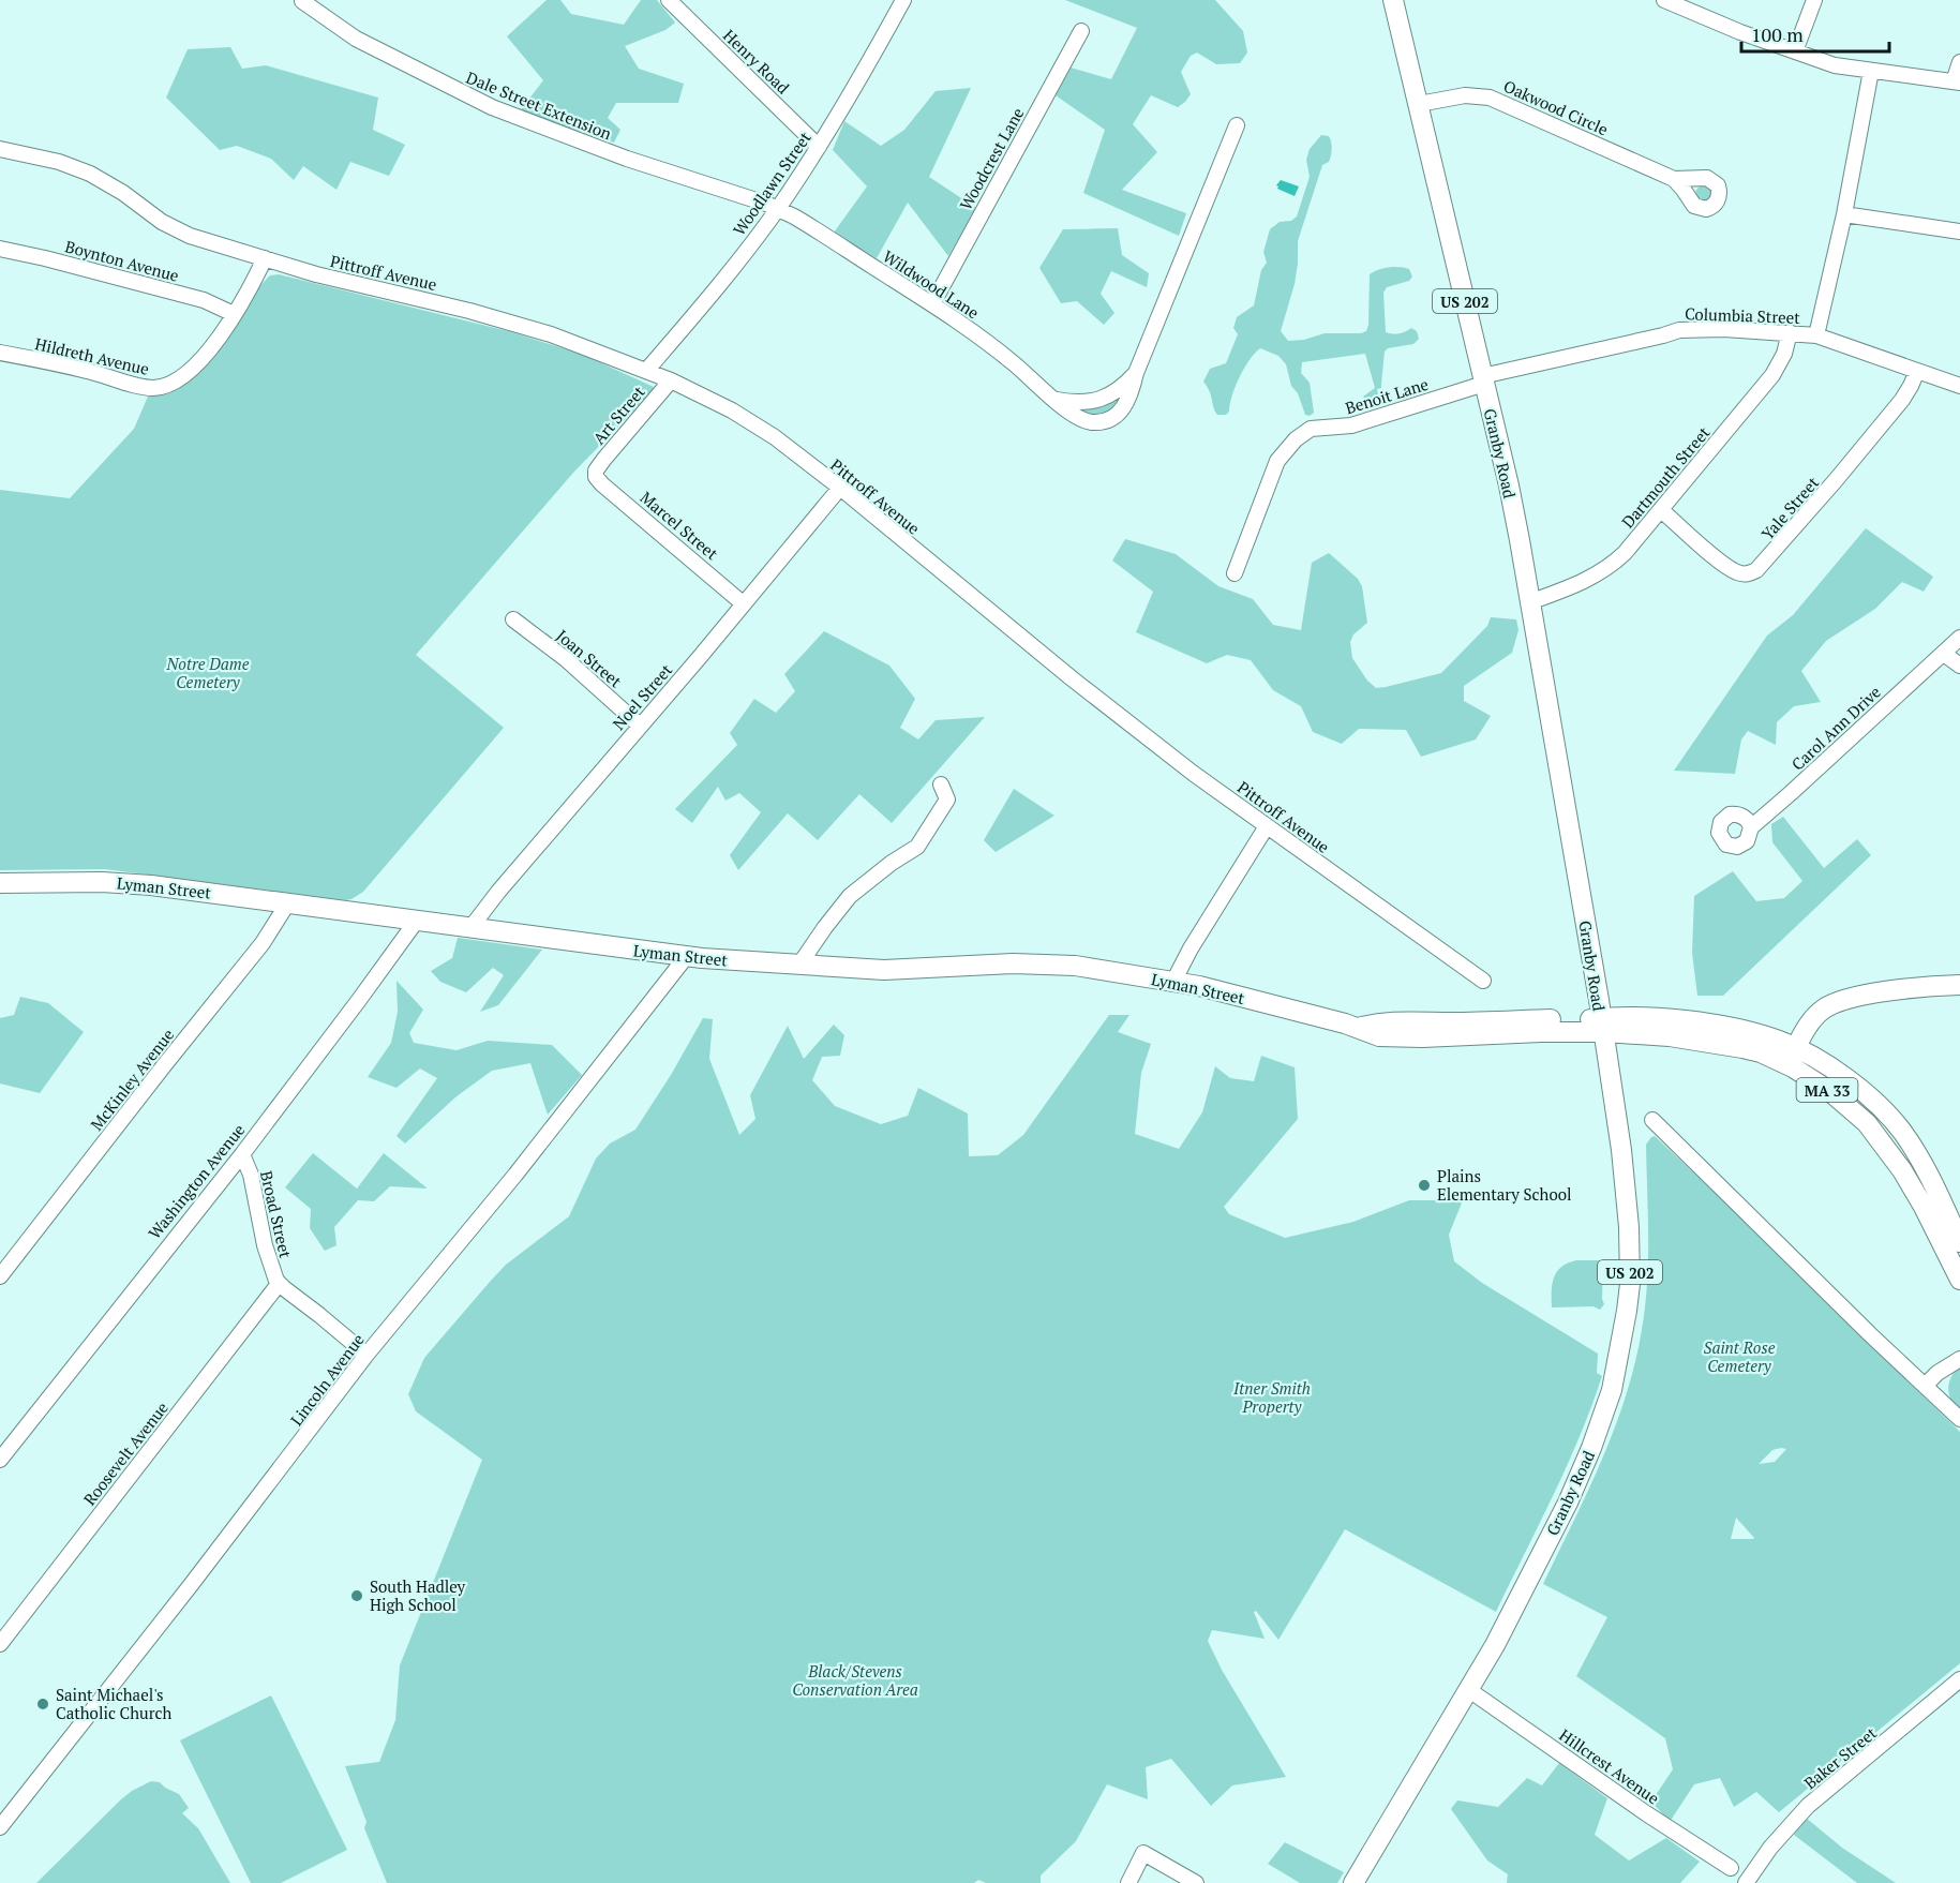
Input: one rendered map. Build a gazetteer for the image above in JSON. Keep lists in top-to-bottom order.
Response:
{
  "streets": {
    "main road": [
      "US 202",
      "Granby Road",
      "Lyman Street",
      "MA 33"
    ],
    "street": [
      "Henry Road",
      "Dale Street Extension",
      "Oakwood Circle",
      "Woodcrest Lane",
      "Woodlawn Street",
      "Boynton Avenue",
      "Pittroff Avenue",
      "Wildwood Lane",
      "Columbia Street",
      "Hildreth Avenue",
      "Benoit Lane",
      "Art Street",
      "Dartmouth Street",
      "Yale Street",
      "Marcel Street",
      "Joan Street",
      "Noel Street",
      "Carol Ann Drive",
      "McKinley Avenue",
      "Washington Avenue",
      "Broad Street",
      "Lincoln Avenue",
      "Roosevelt Avenue",
      "Baker Street",
      "Hillcrest Avenue"
    ]
  },
  "crossings": [
    ["Henry Road", "Woodlawn Street"],
    ["Dale Street Extension", "Woodlawn Street"],
    ["Dale Street Extension", "Wildwood Lane"],
    ["Oakwood Circle", "Granby Road"],
    ["Woodcrest Lane", "Wildwood Lane"],
    ["Woodlawn Street", "Pittroff Avenue"],
    ["Woodlawn Street", "Wildwood Lane"],
    ["Boynton Avenue", "Hildreth Avenue"],
    ["Pittroff Avenue", "Hildreth Avenue"],
    ["Pittroff Avenue", "Art Street"],
    ["Pittroff Avenue", "Noel Street"],
    ["Columbia Street", "Benoit Lane"],
    ["Columbia Street", "Granby Road"],
    ["Columbia Street", "Dartmouth Street"],
    ["Columbia Street", "Yale Street"],
    ["Benoit Lane", "Granby Road"],
    ["Art Street", "Marcel Street"],
    ["Granby Road", "Dartmouth Street"],
    ["Granby Road", "Lyman Street"],
    ["Granby Road", "MA 33"],
    ["Granby Road", "Hillcrest Avenue"],
    ["Dartmouth Street", "Yale Street"],
    ["Marcel Street", "Noel Street"],
    ["Joan Street", "Noel Street"],
    ["Noel Street", "Lyman Street"],
    ["Lyman Street", "McKinley Avenue"],
    ["Lyman Street", "MA 33"],
    ["Lyman Street", "Washington Avenue"],
    ["Lyman Street", "Lincoln Avenue"],
    ["Washington Avenue", "Broad Street"],
    ["Broad Street", "Lincoln Avenue"],
    ["Broad Street", "Roosevelt Avenue"]
  ],
  "parks": [
    "Notre Dame Cemetery",
    "Saint Rose Cemetery",
    "Itner Smith Property",
    "Black/Stevens Conservation Area"
  ],
  "places": ["Plains Elementary School", "South Hadley High School", "Saint Michael's Catholic Church"],
  "scale_bar": "100 m"
}
